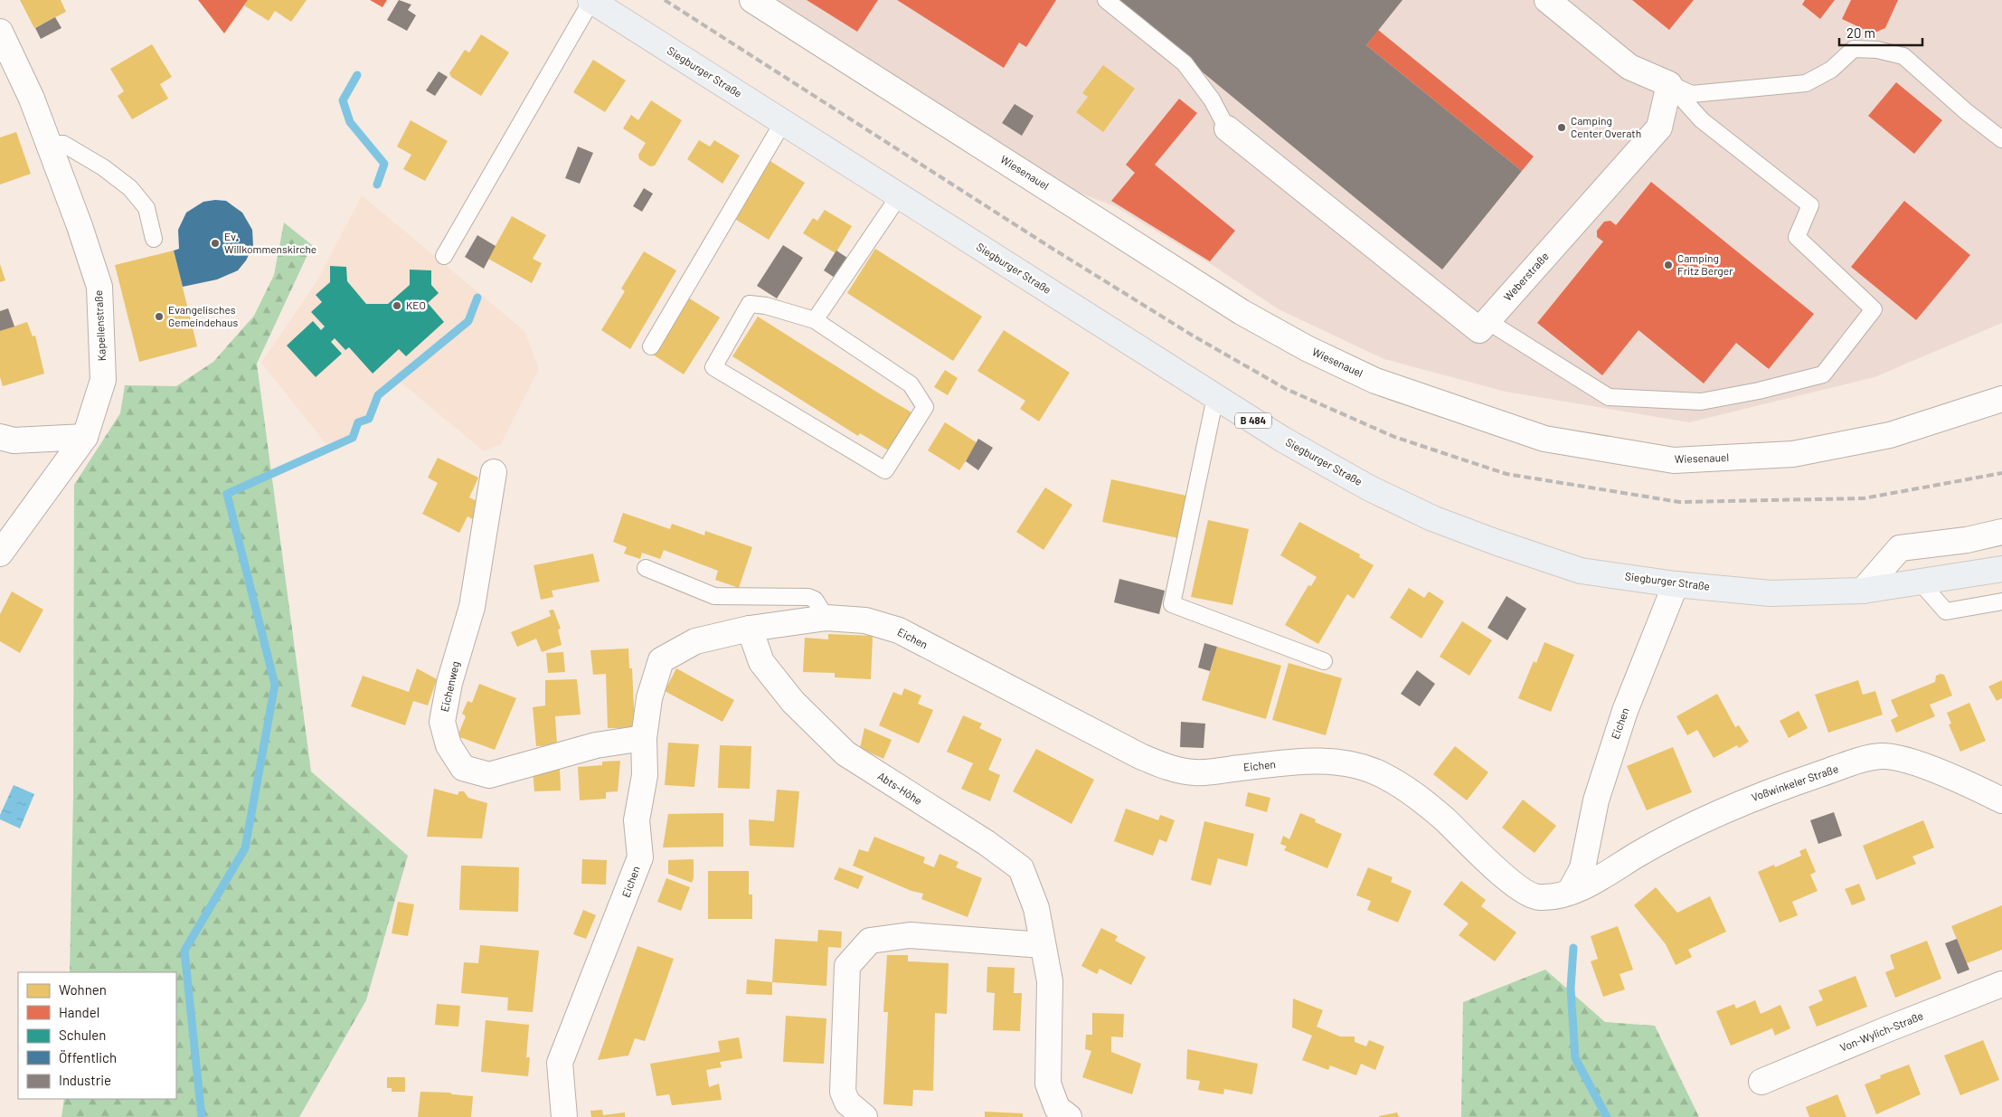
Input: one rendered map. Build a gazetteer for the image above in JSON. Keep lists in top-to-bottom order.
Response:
{
  "streets": {
    "main road": ["Siegburger Straße", "B 484"],
    "street": [
      "Wiesenauel",
      "Weberstraße",
      "Kapellenstraße",
      "Eichen",
      "Eichenweg",
      "Voßwinkeler Straße",
      "Abts-Höhe",
      "Von-Wylich-Straße"
    ]
  },
  "crossings": [
    ["Siegburger Straße", "Eichen"],
    ["Eichen", "Eichenweg"],
    ["Eichen", "Voßwinkeler Straße"],
    ["Eichen", "Abts-Höhe"]
  ],
  "places": [
    "Camping Center Overath",
    "Ev. Willkommenskirche",
    "Camping Fritz Berger",
    "KEO",
    "Evangelisches Gemeindehaus"
  ],
  "legend": [
    "Wohnen",
    "Handel",
    "Schulen",
    "Öffentlich",
    "Industrie"
  ],
  "scale_bar": "20 m"
}
